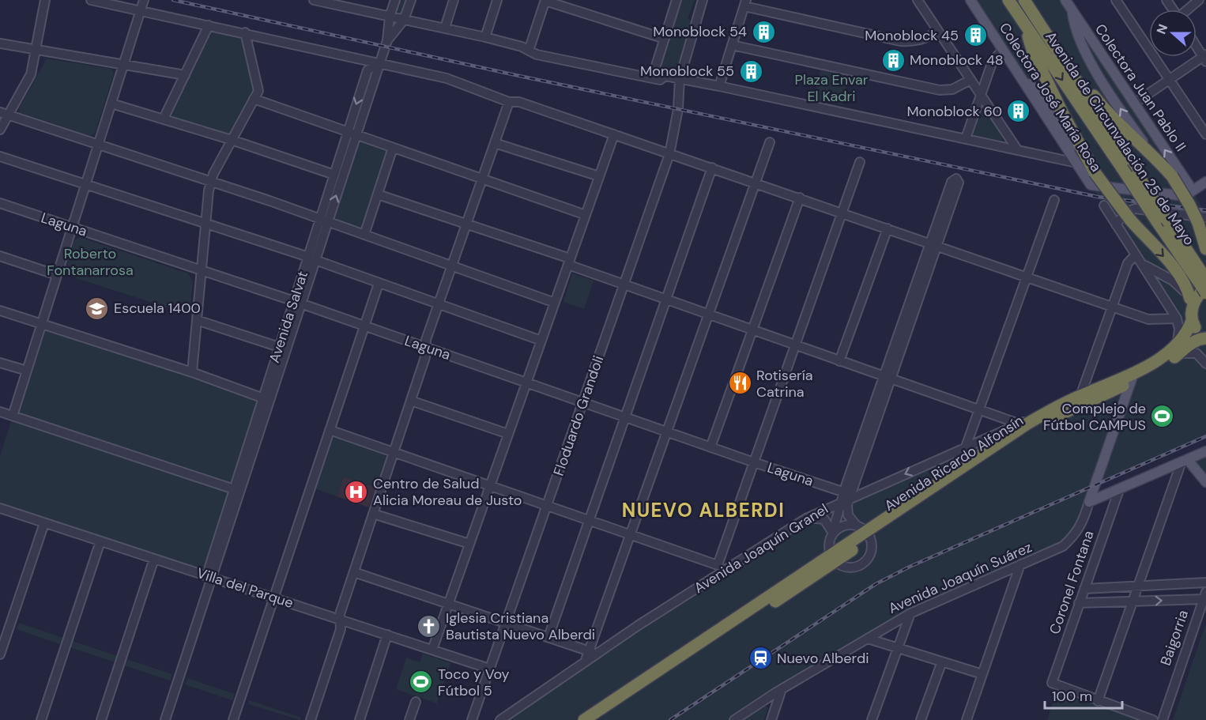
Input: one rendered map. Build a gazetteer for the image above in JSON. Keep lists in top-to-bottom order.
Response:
{
  "streets": {
    "highway": ["Avenida de Circunvalación 25 de Mayo", "Avenida Ricardo Alfonsín"],
    "main road": ["Colectora Juan Pablo II", "Colectora José María Rosa", "Coronel Fontana"],
    "street": [
      "Laguna",
      "Avenida Salvat",
      "Floduardo Grandoli",
      "Avenida Joaquín Granel",
      "Avenida Joaquín Suárez",
      "Villa del Parque",
      "Baigorria"
    ]
  },
  "crossings": [
    ["Colectora Juan Pablo II", "Colectora José María Rosa"],
    ["Laguna", "Avenida Salvat"],
    ["Laguna", "Floduardo Grandoli"],
    ["Laguna", "Avenida Joaquín Granel"],
    ["Avenida Salvat", "Villa del Parque"],
    ["Floduardo Grandoli", "Villa del Parque"],
    ["Avenida Ricardo Alfonsín", "Avenida Joaquín Granel"],
    ["Avenida Ricardo Alfonsín", "Coronel Fontana"],
    ["Avenida Joaquín Suárez", "Coronel Fontana"]
  ],
  "districts": ["NUEVO ALBERDI"],
  "parks": ["Plaza Envar El Kadri", "Roberto Fontanarrosa"],
  "places": {
    "building": [
      "Monoblock 54",
      "Monoblock 45",
      "Monoblock 48",
      "Monoblock 55",
      "Monoblock 60"
    ],
    "school or university": ["Escuela 1400"],
    "restaurant": ["Rotisería Catrina"],
    "sports": ["Complejo de Fútbol CAMPUS", "Toco y Voy Fútbol 5"],
    "hospital": ["Centro de Salud Alicia Moreau de Justo"],
    "church": ["Iglesia Cristiana Bautista Nuevo Alberdi"],
    "station": ["Nuevo Alberdi"]
  },
  "scale_bar": "100 m",
  "north": "left"
}
